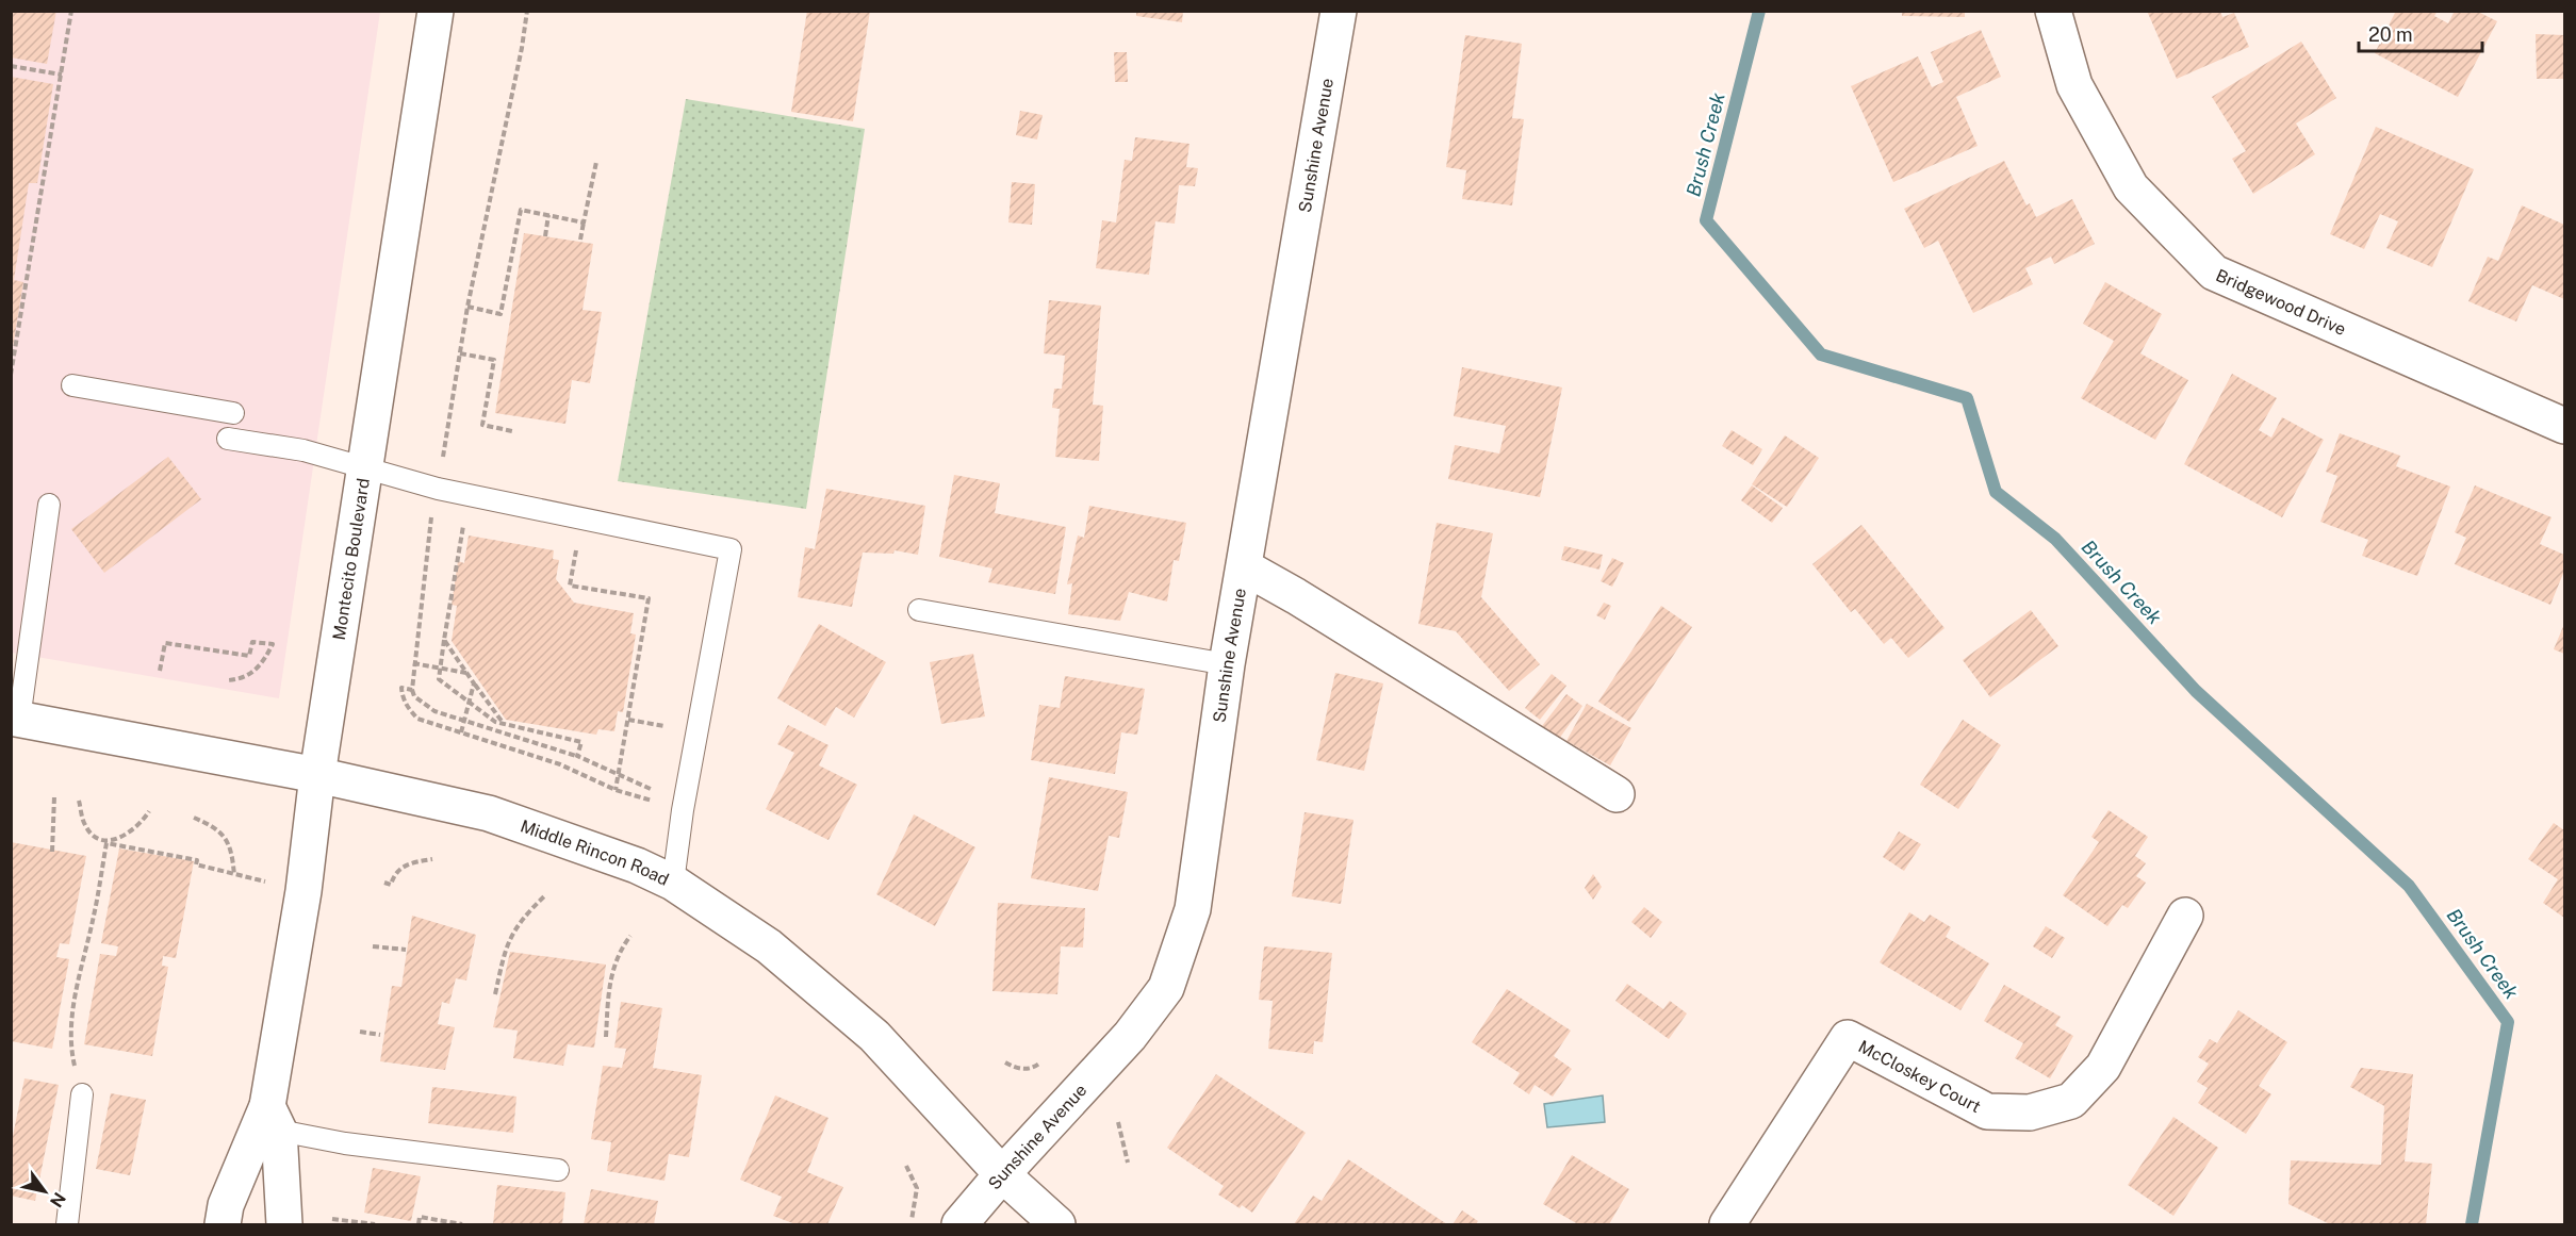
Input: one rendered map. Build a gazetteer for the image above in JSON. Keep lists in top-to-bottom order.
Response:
{
  "streets": {
    "street": [
      "Sunshine Avenue",
      "Bridgewood Drive",
      "Montecito Boulevard",
      "Middle Rincon Road",
      "McCloskey Court"
    ]
  },
  "crossings": [
    ["Sunshine Avenue", "Middle Rincon Road"],
    ["Montecito Boulevard", "Middle Rincon Road"]
  ],
  "water": ["Brush Creek"],
  "scale_bar": "20 m",
  "north": "bottom right"
}
